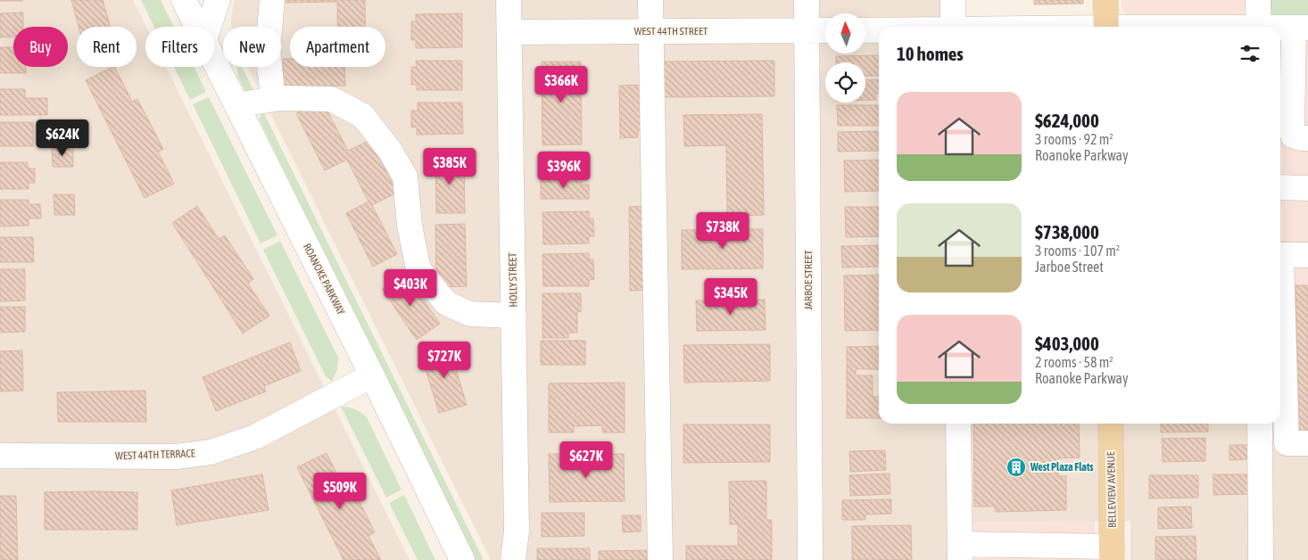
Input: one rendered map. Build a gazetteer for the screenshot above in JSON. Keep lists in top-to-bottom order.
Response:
{
  "streets": {
    "main road": ["BELLEVIEW AVENUE"],
    "street": [
      "WEST 44TH STREET",
      "ROANOKE PARKWAY",
      "HOLLY STREET",
      "JARBOE STREET",
      "WEST 44TH TERRACE"
    ]
  },
  "crossings": [
    ["WEST 44TH STREET", "HOLLY STREET"],
    ["WEST 44TH STREET", "JARBOE STREET"],
    ["ROANOKE PARKWAY", "WEST 44TH TERRACE"]
  ],
  "places": {
    "building": ["West Plaza Flats"]
  },
  "north": "top",
  "page": {
    "chip": [
      "Buy",
      "Rent",
      "Filters",
      "New",
      "Apartment"
    ],
    "heading": "10 homes",
    "price": [
      "$366K",
      "$624K",
      "$385K",
      "$396K",
      "$738K",
      "$403K",
      "$345K",
      "$727K",
      "$627K",
      "$509K"
    ],
    "list": [
      {
        "name": "$624,000",
        "note": "3 rooms · 92 m² · Roanoke Parkway"
      },
      {
        "name": "$738,000",
        "note": "3 rooms · 107 m² · Jarboe Street"
      },
      {
        "name": "$403,000",
        "note": "2 rooms · 58 m² · Roanoke Parkway"
      }
    ]
  }
}
